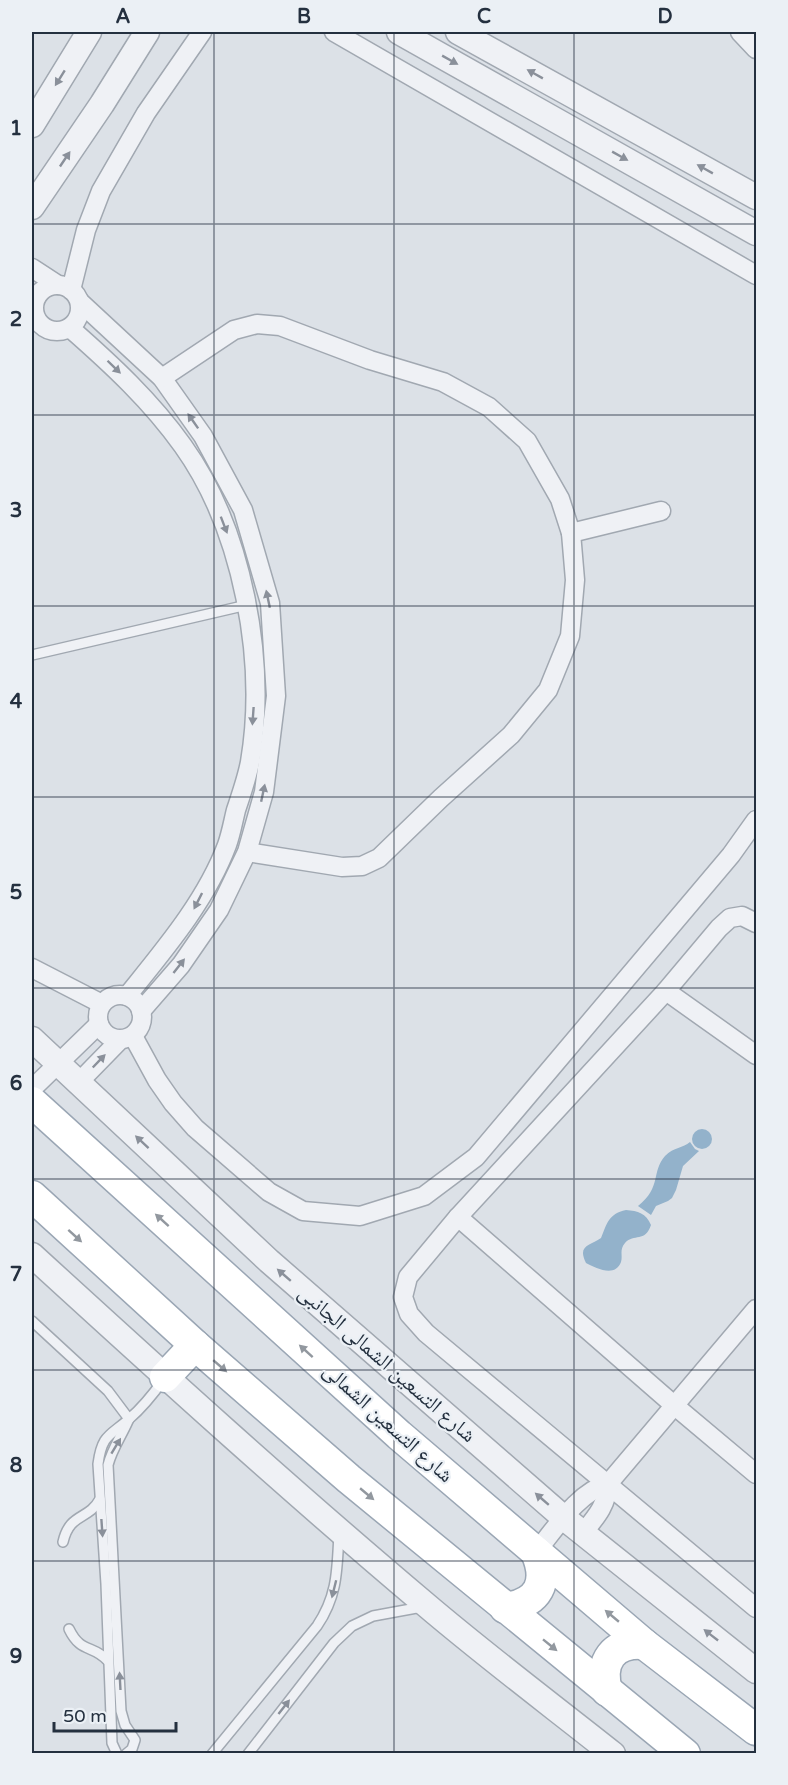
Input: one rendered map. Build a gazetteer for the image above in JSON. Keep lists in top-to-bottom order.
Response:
{
  "streets": {
    "main road": ["شارع التسعين الشمالى"],
    "street": ["شارع التسعين الشمالى الجانبى"]
  },
  "scale_bar": "50 m",
  "grid": {
    "columns": [
      "A",
      "B",
      "C",
      "D"
    ],
    "rows": [
      "1",
      "2",
      "3",
      "4",
      "5",
      "6",
      "7",
      "8",
      "9"
    ]
  }
}
